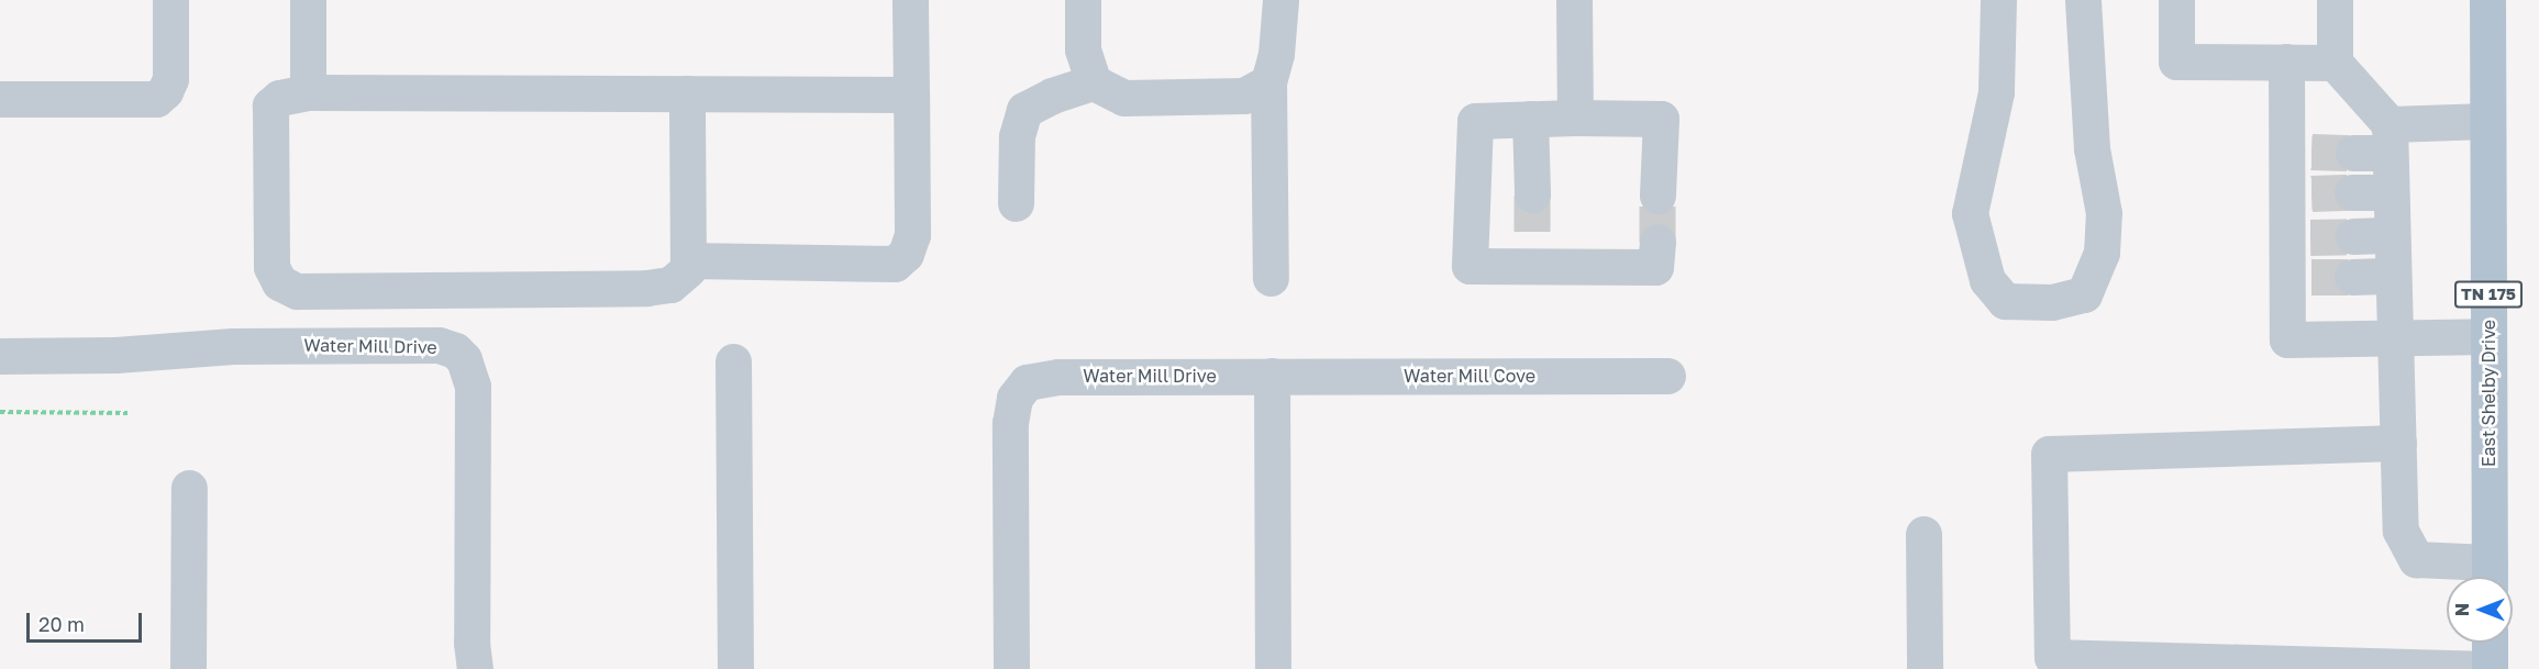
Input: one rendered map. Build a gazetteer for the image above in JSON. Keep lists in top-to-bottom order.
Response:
{
  "streets": {
    "main road": ["TN 175", "East Shelby Drive"],
    "street": ["Water Mill Drive", "Water Mill Cove"]
  },
  "crossings": [
    ["Water Mill Drive", "Water Mill Cove"]
  ],
  "scale_bar": "20 m",
  "north": "left"
}
